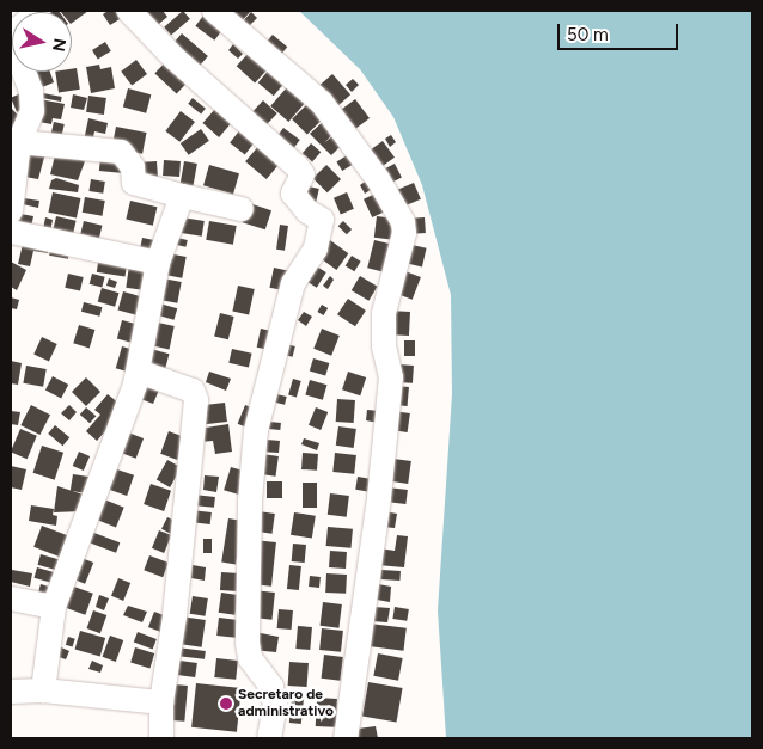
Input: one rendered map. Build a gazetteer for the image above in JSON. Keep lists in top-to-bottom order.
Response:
{
  "places": ["Secretaro de administrativo"],
  "scale_bar": "50 m",
  "north": "right"
}
